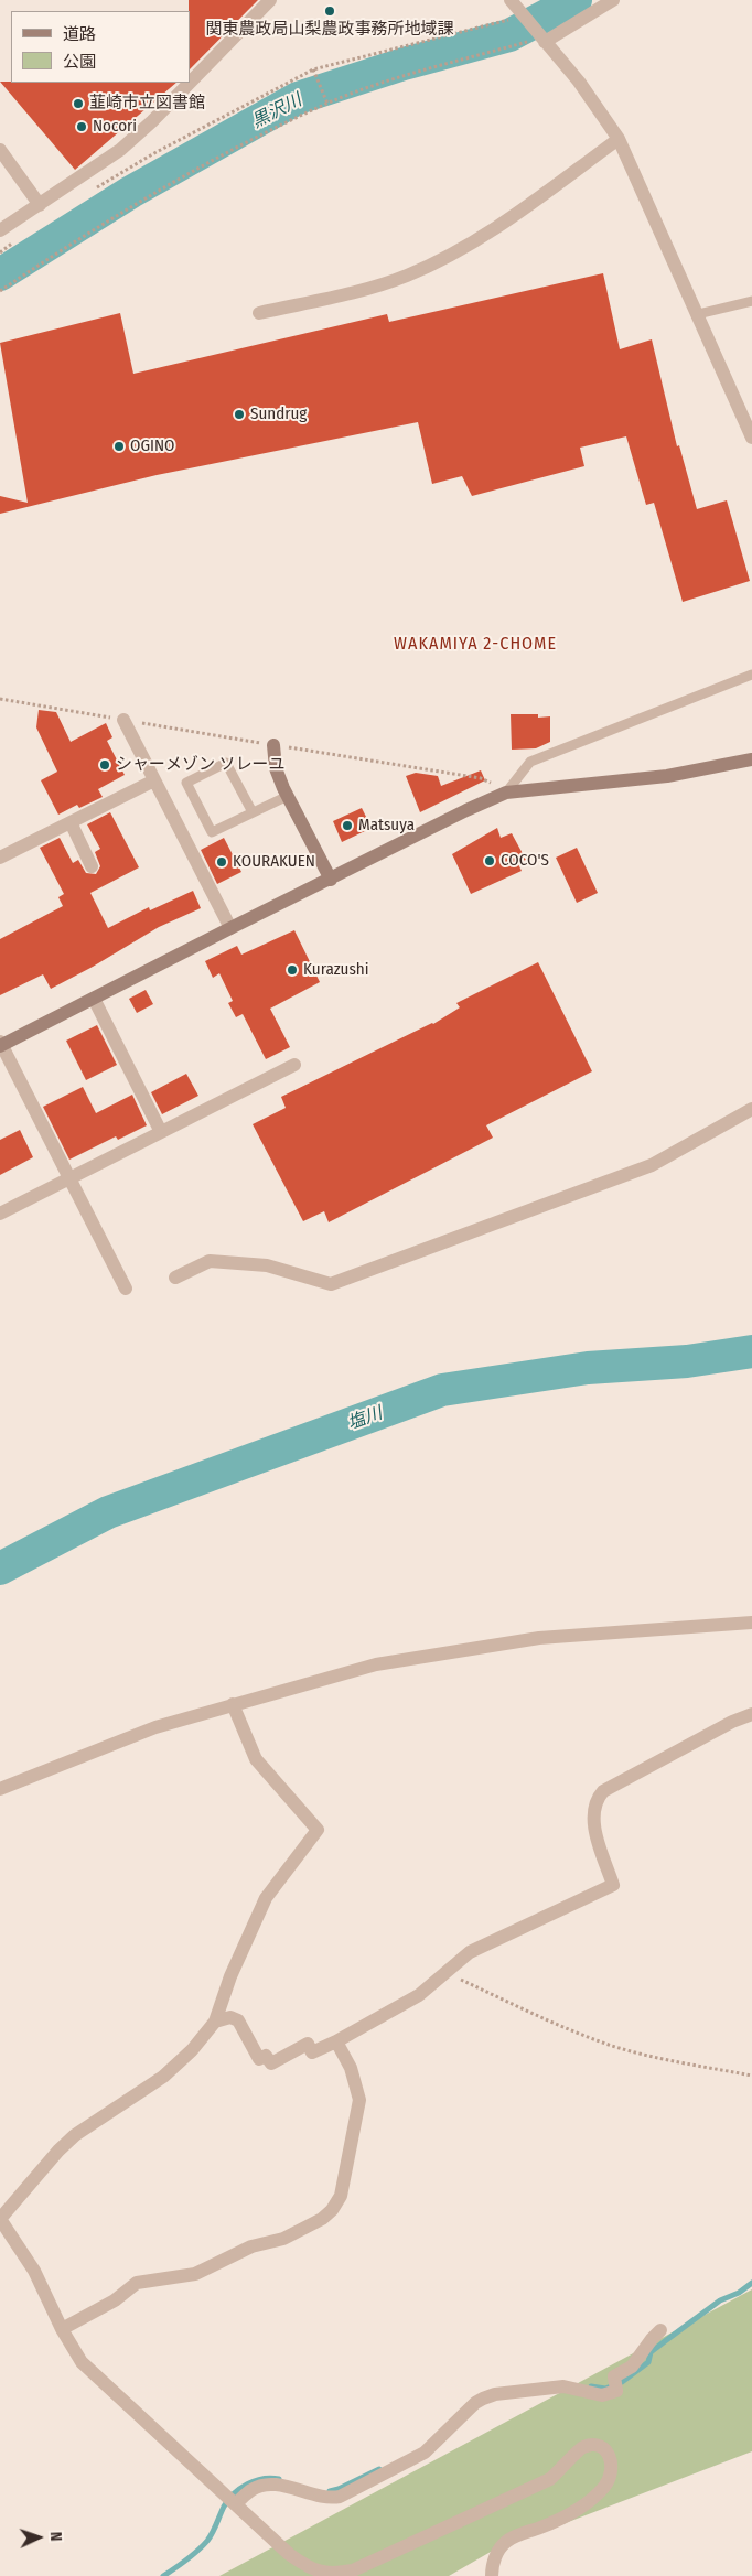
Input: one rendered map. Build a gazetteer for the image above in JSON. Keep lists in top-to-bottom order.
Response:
{
  "districts": ["WAKAMIYA 2-CHOME"],
  "water": ["黒沢川", "塩川"],
  "places": [
    "関東農政局山梨農政事務所地域課",
    "韮崎市立図書館",
    "Nocori",
    "Sundrug",
    "OGINO",
    "シャーメゾン ソレーユ",
    "Matsuya",
    "COCO'S",
    "KOURAKUEN",
    "Kurazushi"
  ],
  "legend": ["道路", "公園"],
  "north": "right"
}
